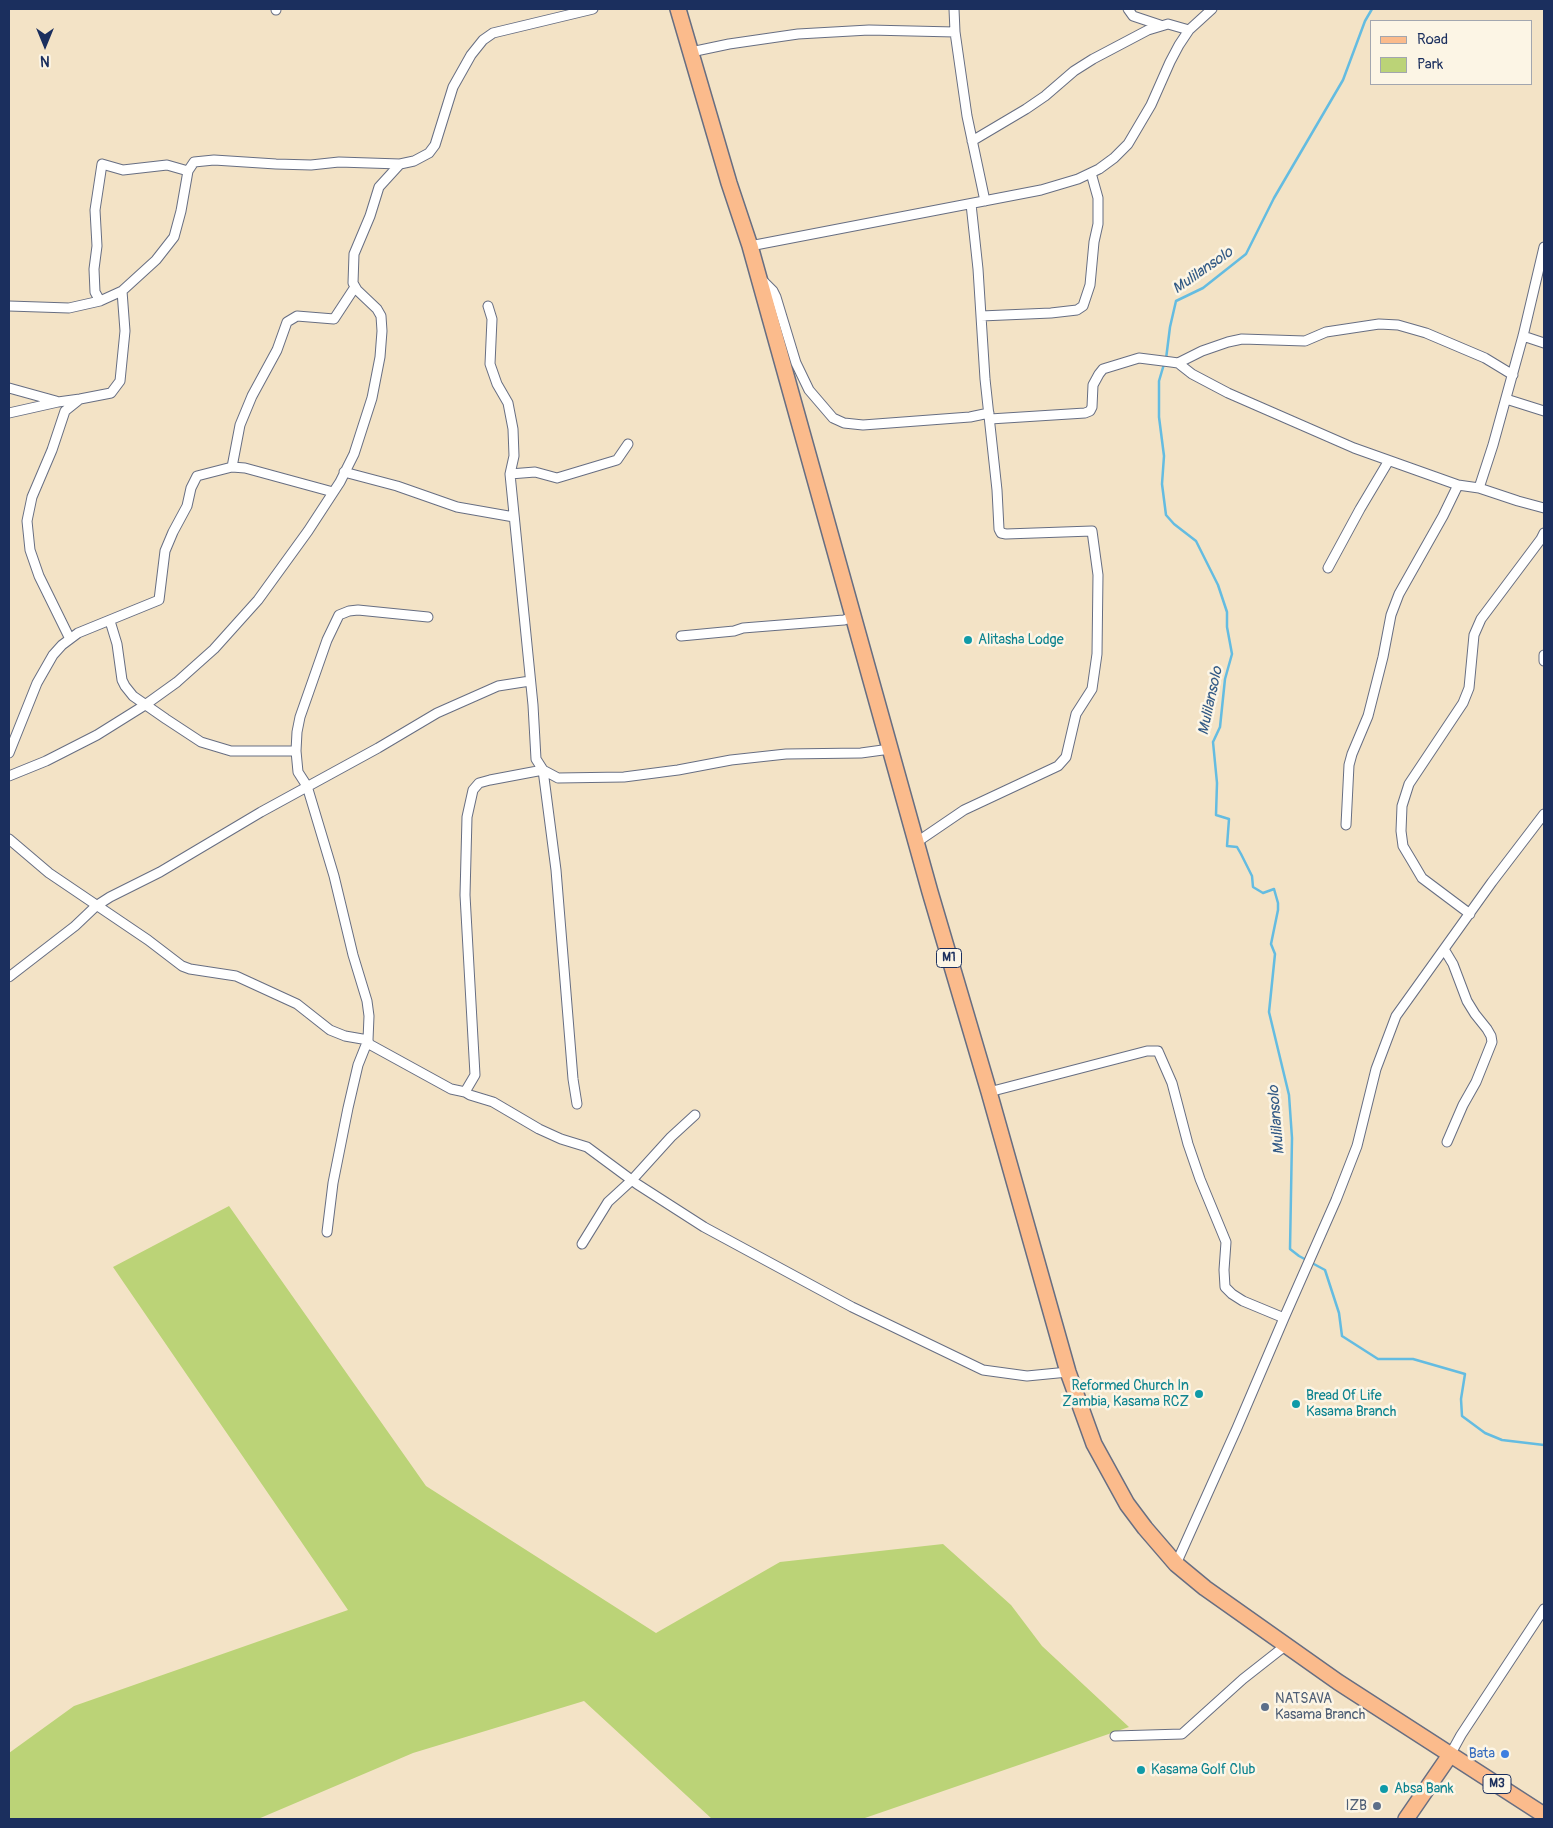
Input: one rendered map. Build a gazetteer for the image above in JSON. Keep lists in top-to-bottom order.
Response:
{
  "streets": {
    "main road": ["M1", "M3"]
  },
  "crossings": [
    ["M1", "M3"]
  ],
  "water": ["Mulilansolo"],
  "places": [
    "Alitasha Lodge",
    "Reformed Church In Zambia, Kasama RCZ",
    "Bread Of Life Kasama Branch",
    "NATSAVA Kasama Branch",
    "Bata",
    "Kasama Golf Club",
    "Absa Bank",
    "IZB"
  ],
  "legend": ["Road", "Park"],
  "north": "bottom"
}
